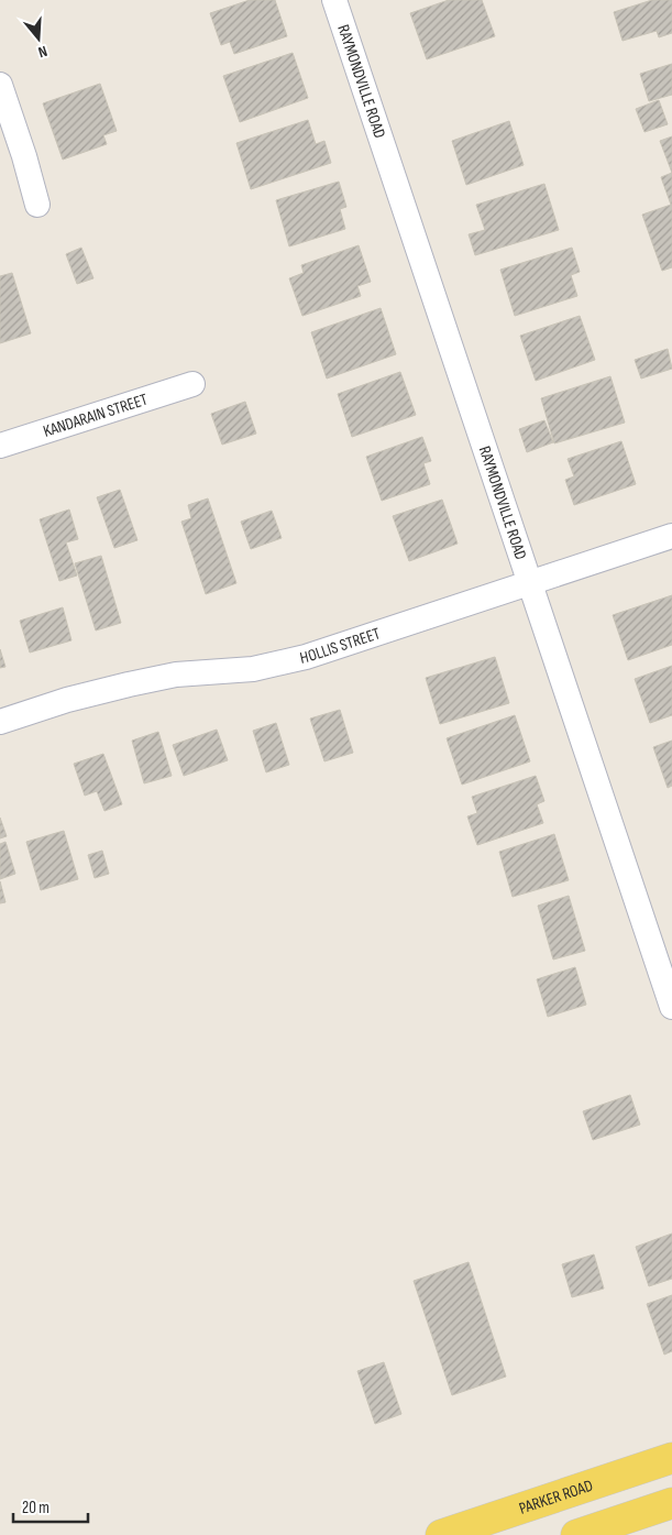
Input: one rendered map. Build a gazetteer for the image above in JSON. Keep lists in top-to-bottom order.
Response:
{
  "streets": {
    "main road": ["PARKER ROAD"],
    "street": ["RAYMONDVILLE ROAD", "KANDARAIN STREET", "HOLLIS STREET"]
  },
  "crossings": [
    ["RAYMONDVILLE ROAD", "HOLLIS STREET"]
  ],
  "scale_bar": "20 m",
  "north": "bottom"
}
